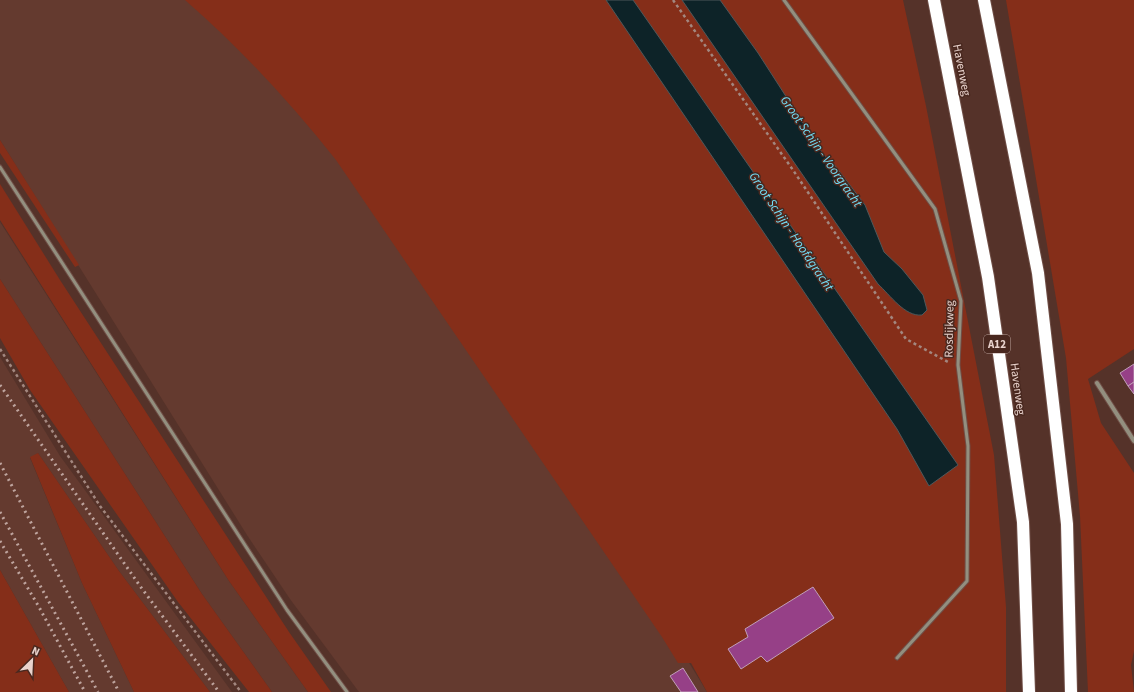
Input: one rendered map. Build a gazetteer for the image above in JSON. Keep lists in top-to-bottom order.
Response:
{
  "streets": {
    "highway": ["Havenweg", "A12"],
    "lane": ["Rosdijkweg"]
  },
  "water": ["Groot Schijn - Voorgracht", "Groot Schijn - Hoofdgracht"],
  "north": "top right"
}
